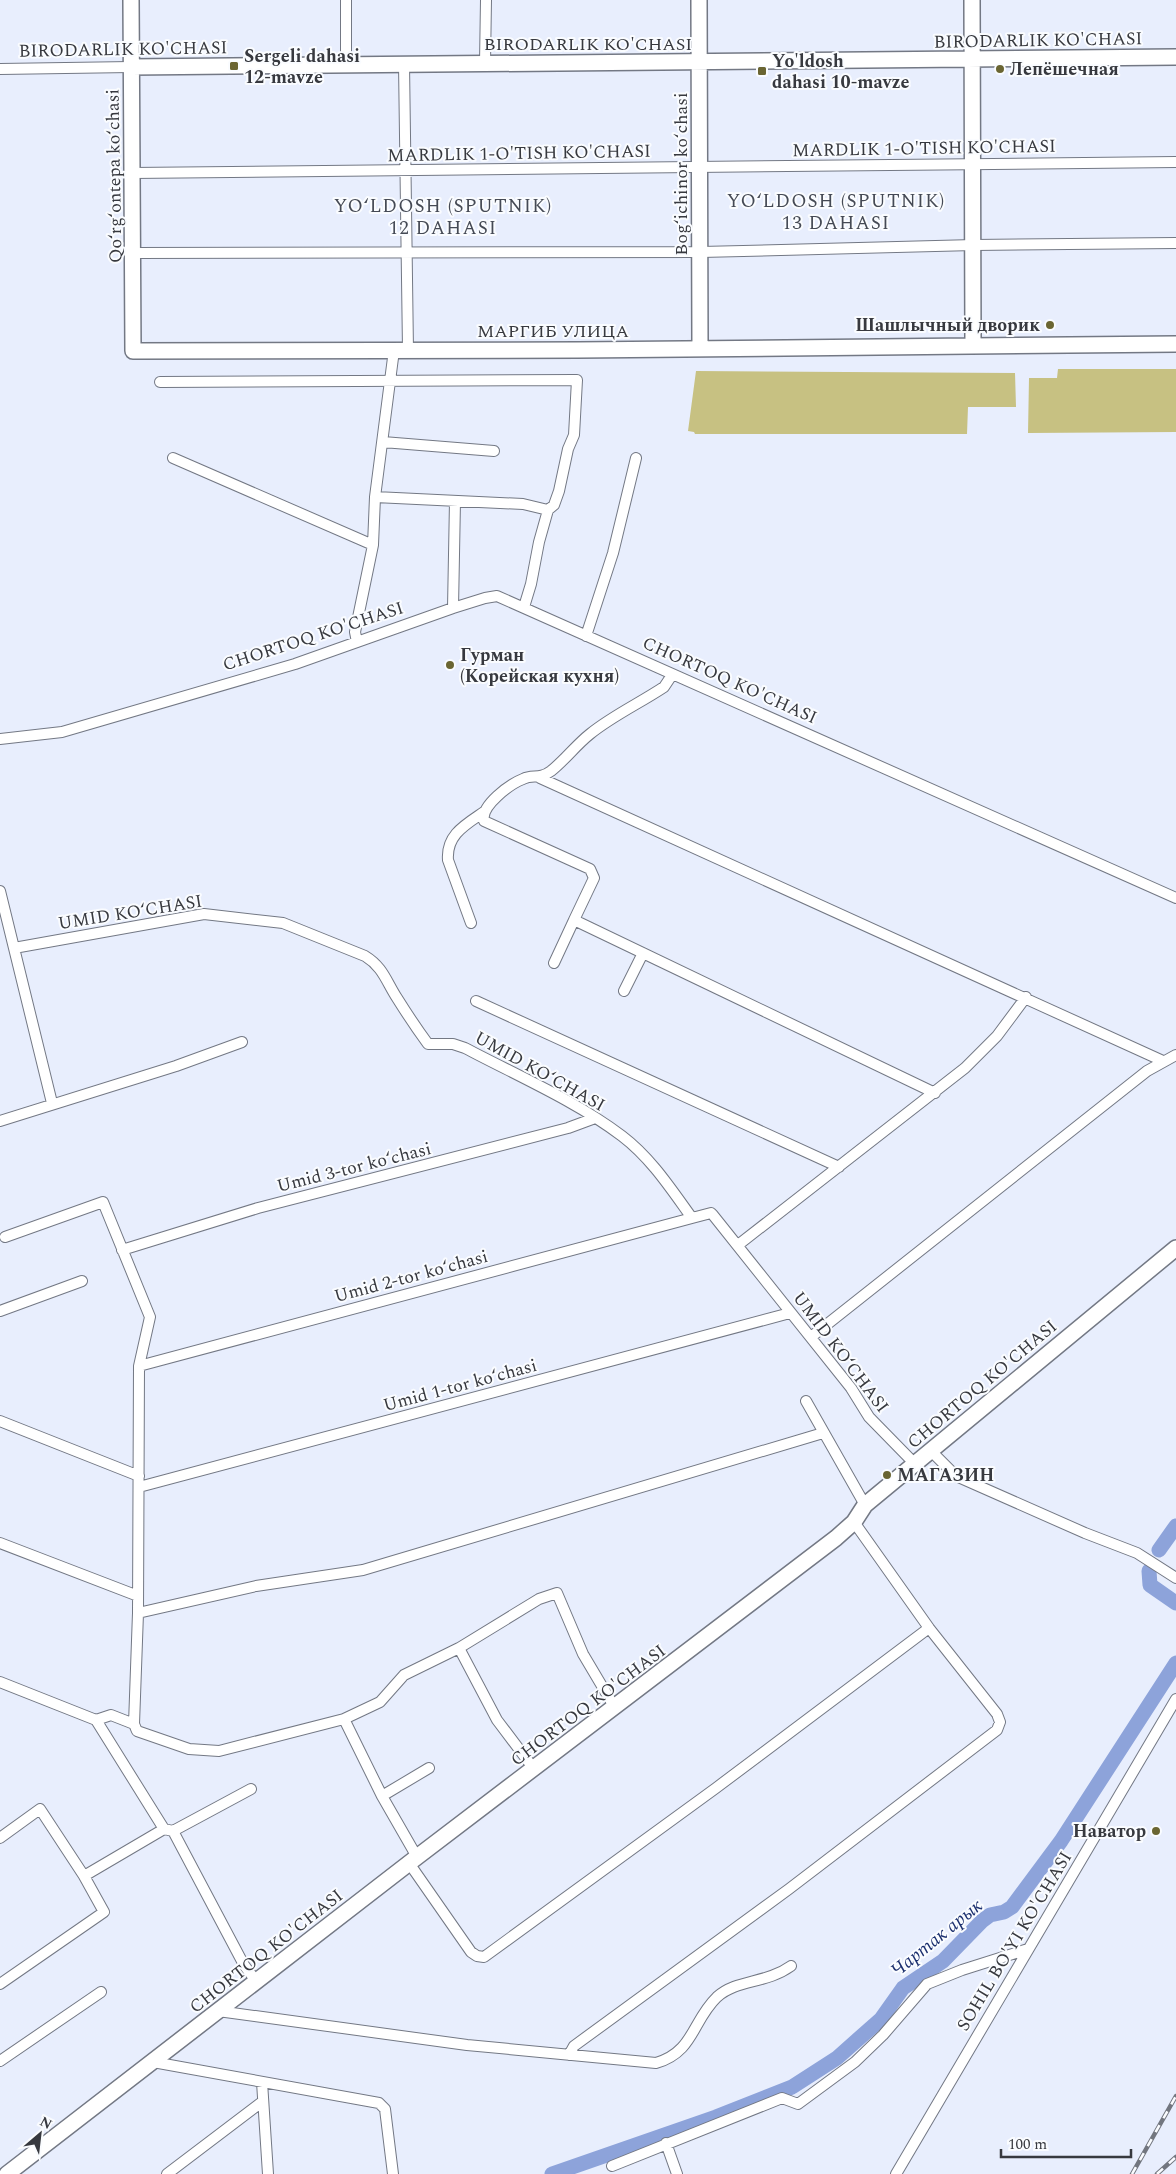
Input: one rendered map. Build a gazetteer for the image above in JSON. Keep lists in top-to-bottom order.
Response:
{
  "streets": {
    "street": [
      "BIRODARLIK KO'CHASI",
      "MARDLIK 1-O'TISH KO'CHASI",
      "Bogʻichinor koʻchasi",
      "Qoʻrgʻontepa koʻchasi",
      "МАРГИБ УЛИЦА",
      "CHORTOQ KO'CHASI",
      "UMID KO‘CHASI",
      "Umid 3-tor koʻchasi",
      "Umid 2-tor koʻchasi",
      "Umid 1-tor koʻchasi",
      "SOHIL BO'YI KO'CHASI"
    ]
  },
  "crossings": [
    ["BIRODARLIK KO'CHASI", "Bogʻichinor koʻchasi"],
    ["BIRODARLIK KO'CHASI", "Qoʻrgʻontepa koʻchasi"],
    ["MARDLIK 1-O'TISH KO'CHASI", "Bogʻichinor koʻchasi"],
    ["MARDLIK 1-O'TISH KO'CHASI", "Qoʻrgʻontepa koʻchasi"],
    ["Bogʻichinor koʻchasi", "МАРГИБ УЛИЦА"],
    ["Qoʻrgʻontepa koʻchasi", "МАРГИБ УЛИЦА"],
    ["CHORTOQ KO'CHASI", "UMID KO‘CHASI"],
    ["UMID KO‘CHASI", "Umid 3-tor koʻchasi"],
    ["UMID KO‘CHASI", "Umid 2-tor koʻchasi"],
    ["UMID KO‘CHASI", "Umid 1-tor koʻchasi"]
  ],
  "districts": ["YO‘LDOSH (SPUTNIK) 13 DAHASI", "YO‘LDOSH (SPUTNIK) 12 DAHASI"],
  "water": ["Чартак арык"],
  "places": {
    "transit": ["Sergeli dahasi 12-mavze", "Yo'ldosh dahasi 10-mavze"],
    "other": [
      "Лепёшечная",
      "Шашлычный дворик",
      "Гурман (Корейская кухня)",
      "МАГАЗИН",
      "Наватор"
    ]
  },
  "scale_bar": "100 m",
  "north": "top right"
}
